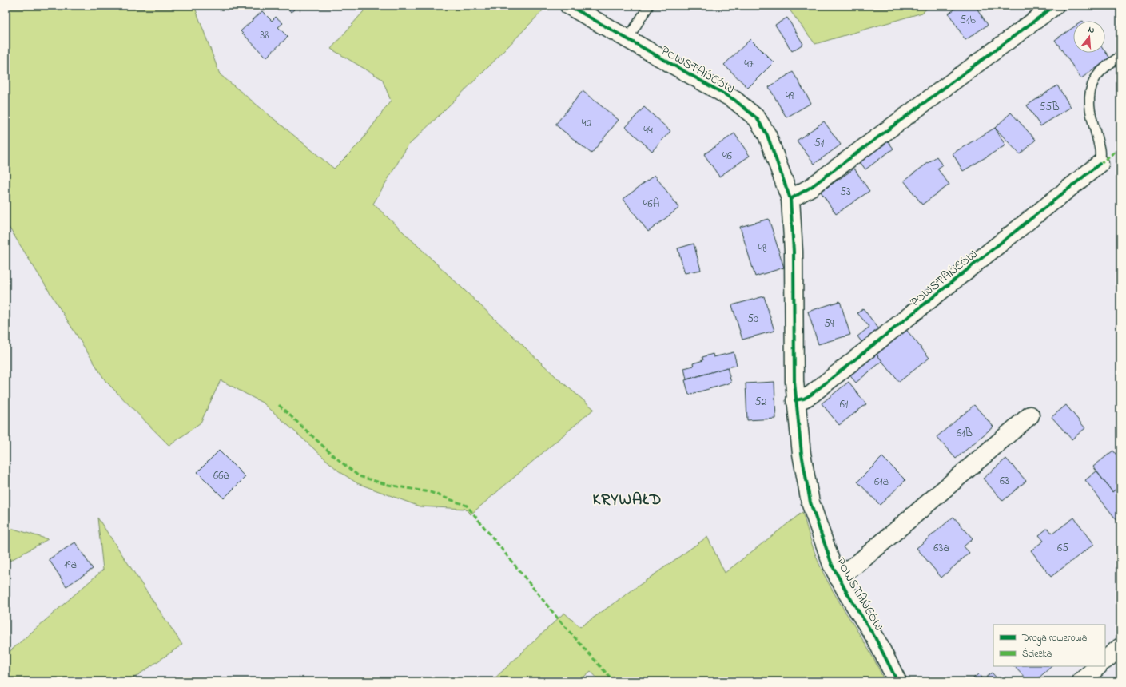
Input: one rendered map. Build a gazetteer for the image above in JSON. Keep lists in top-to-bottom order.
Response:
{
  "streets": {
    "street": ["POWSTAŃCÓW"]
  },
  "districts": ["KRYWAŁD"],
  "house_numbers": [
    "51b",
    "38",
    "47",
    "49",
    "55B",
    "42",
    "44",
    "51",
    "46",
    "53",
    "46A",
    "48",
    "50",
    "59",
    "52",
    "61",
    "61B",
    "66a",
    "63",
    "61a",
    "63a",
    "65",
    "19a"
  ],
  "legend": ["Droga rowerowa", "Ścieżka"],
  "north": "top"
}
